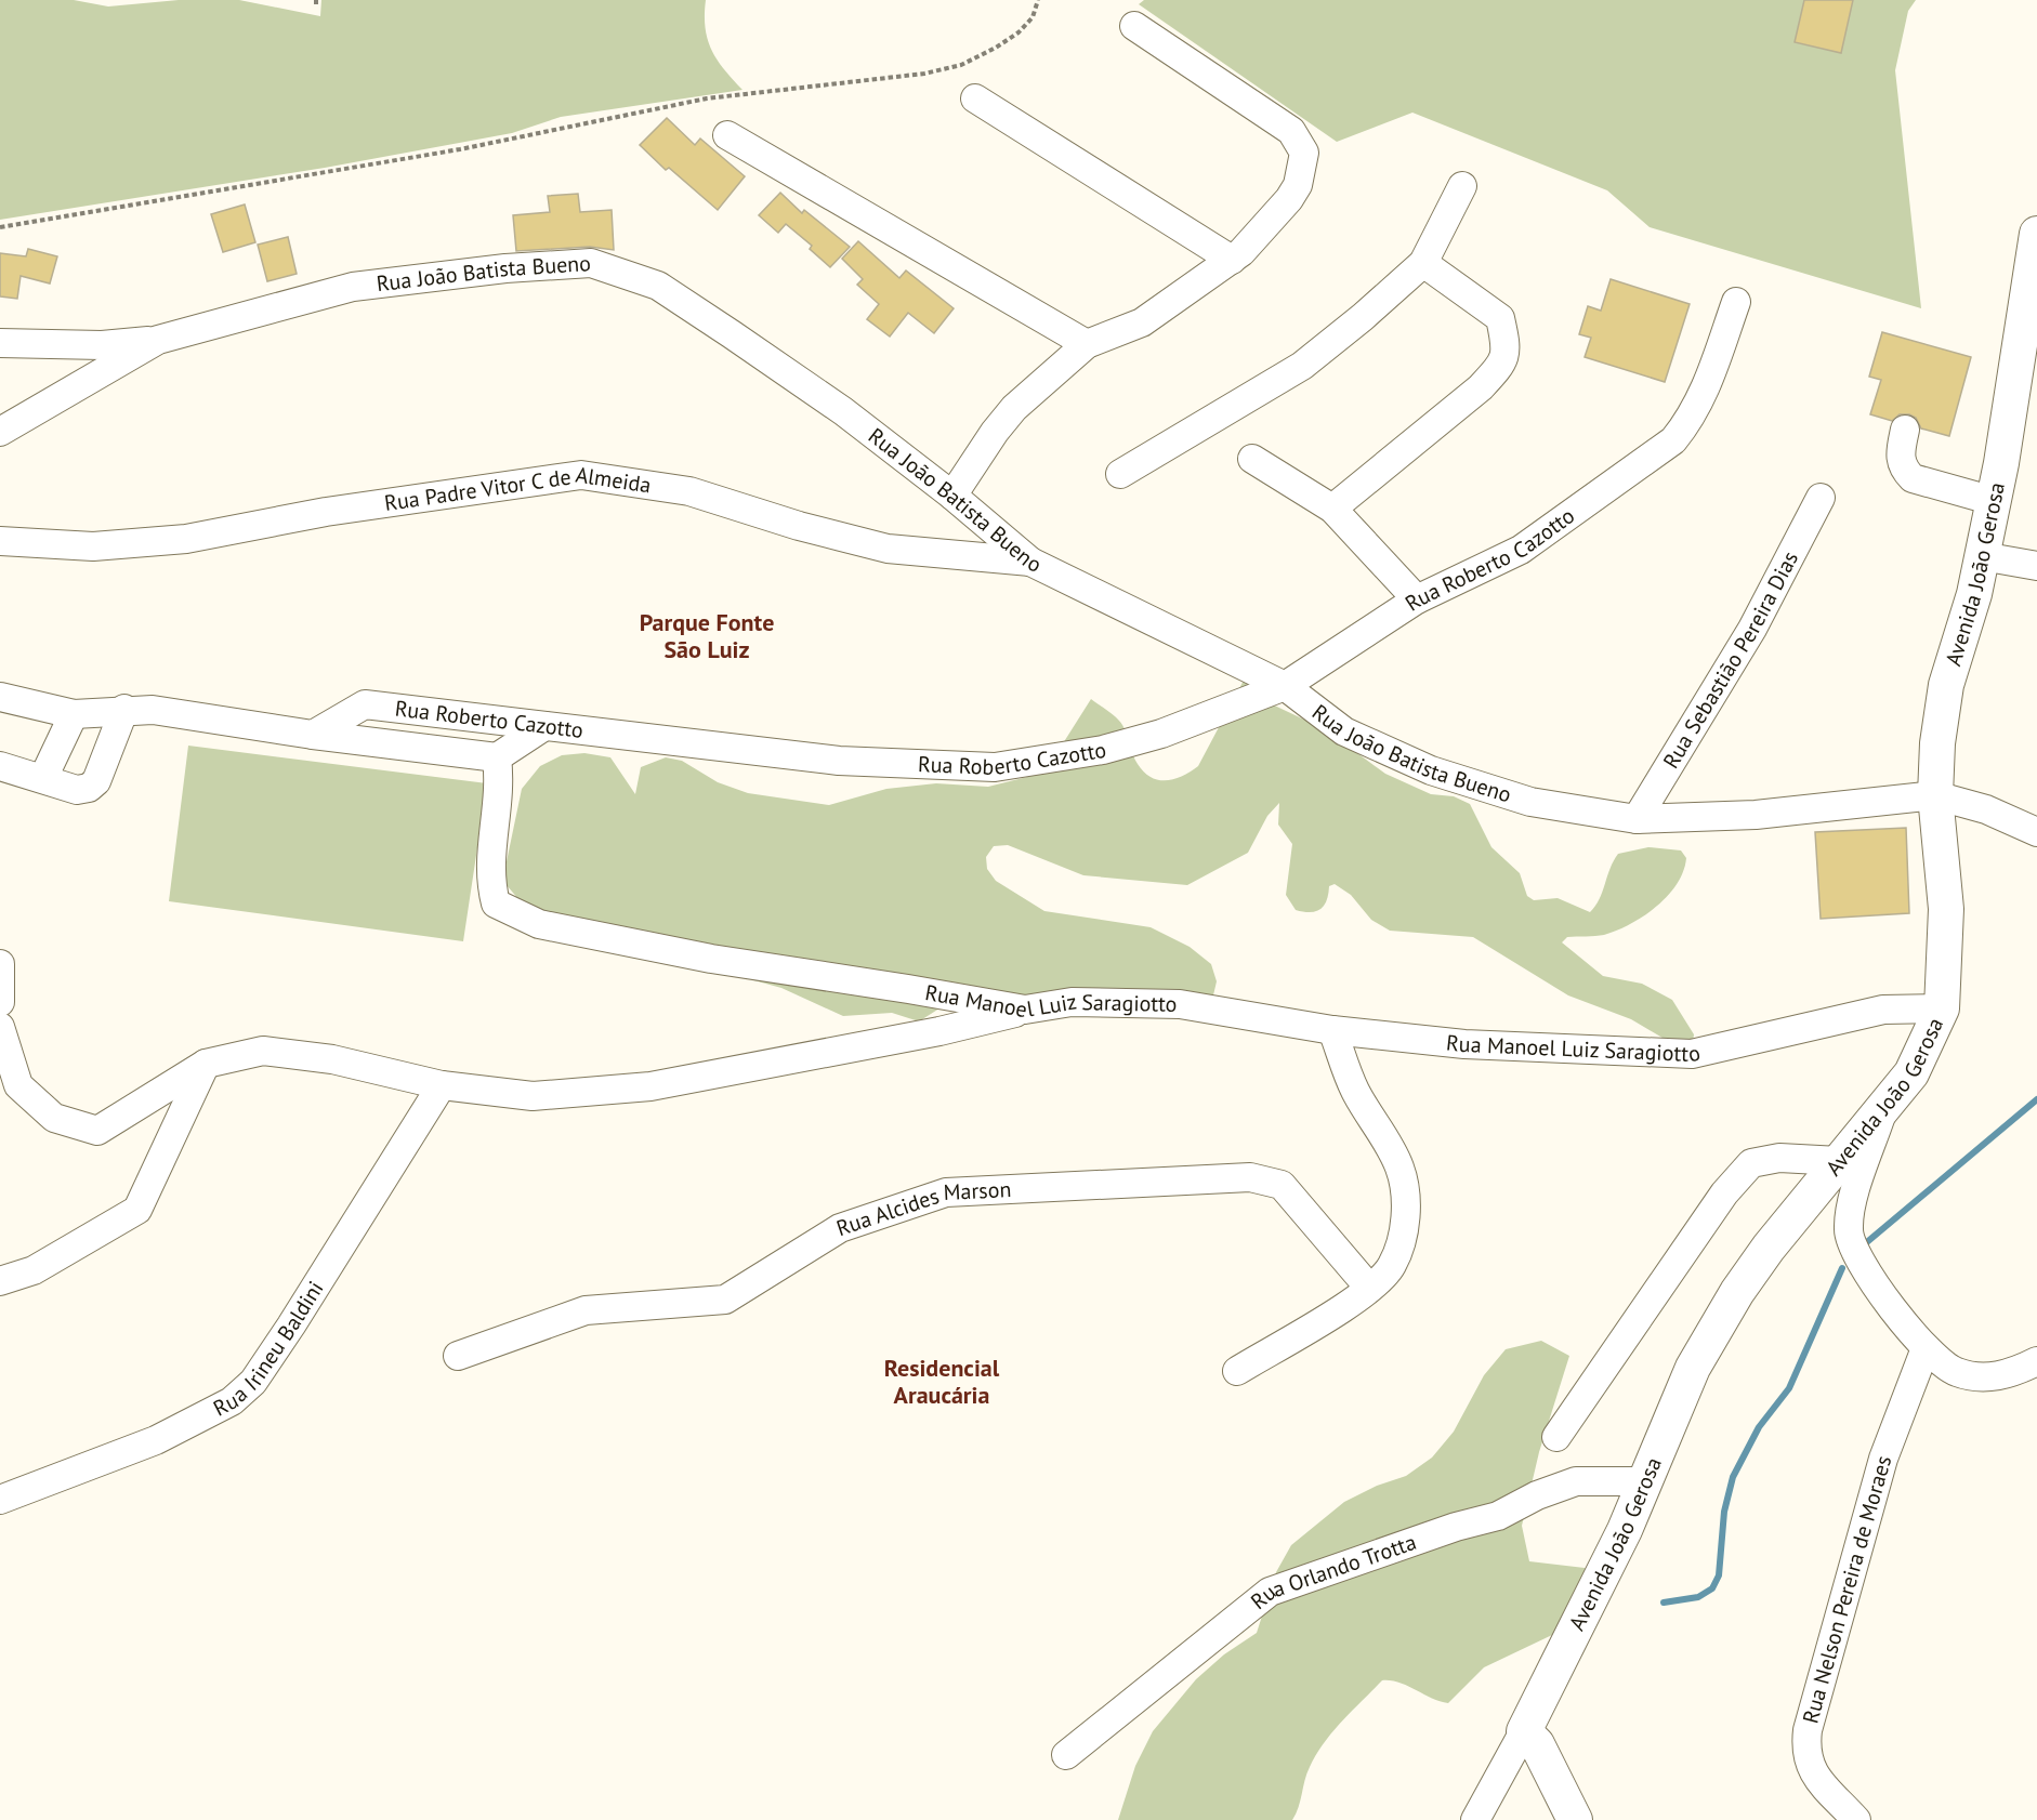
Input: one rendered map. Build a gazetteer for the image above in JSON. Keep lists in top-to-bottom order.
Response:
{
  "streets": {
    "main road": ["Avenida João Gerosa"],
    "street": [
      "Rua João Batista Bueno",
      "Rua Padre Vitor C de Almeida",
      "Rua Roberto Cazotto",
      "Rua Sebastião Pereira Dias",
      "Rua Manoel Luiz Saragiotto",
      "Rua Alcides Marson",
      "Rua Irineu Baldini",
      "Rua Orlando Trotta",
      "Rua Nelson Pereira de Moraes"
    ]
  },
  "crossings": [
    ["Rua João Batista Bueno", "Rua Padre Vitor C de Almeida"],
    ["Rua João Batista Bueno", "Rua Roberto Cazotto"],
    ["Rua João Batista Bueno", "Avenida João Gerosa"],
    ["Rua João Batista Bueno", "Rua Sebastião Pereira Dias"],
    ["Avenida João Gerosa", "Rua Manoel Luiz Saragiotto"],
    ["Avenida João Gerosa", "Rua Orlando Trotta"]
  ],
  "districts": ["Parque Fonte São Luiz", "Residencial Araucária"]
}
